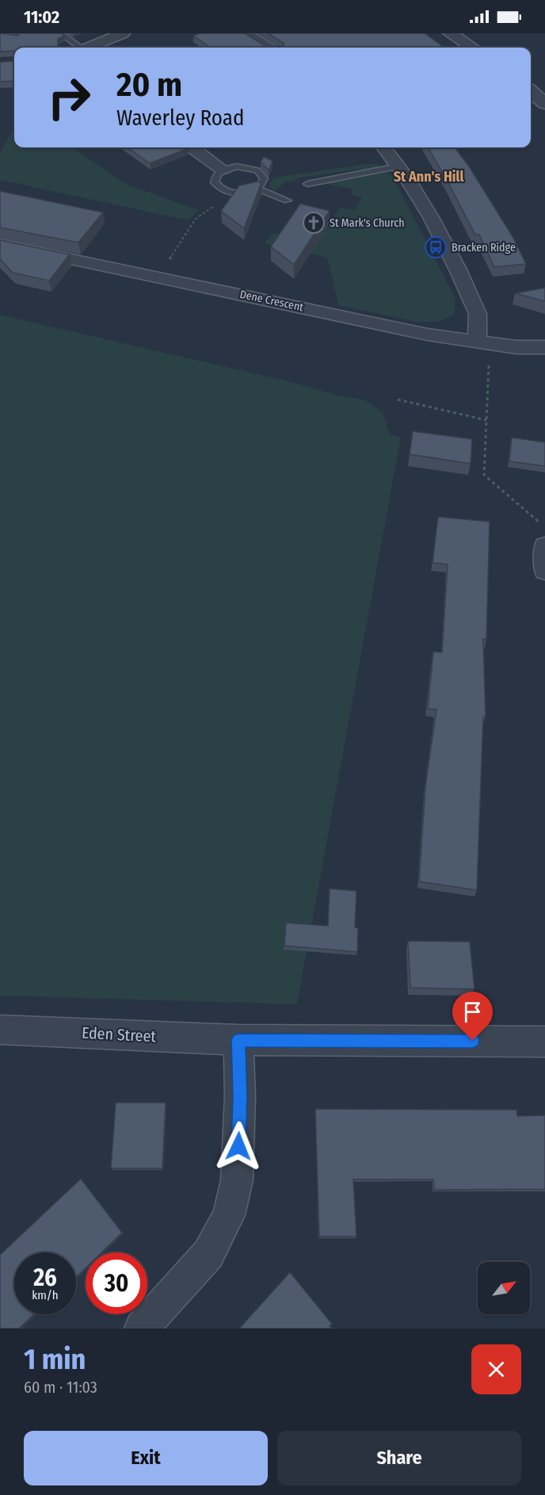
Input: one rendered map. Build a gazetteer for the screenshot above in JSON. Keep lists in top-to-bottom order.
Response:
{
  "streets": {
    "street": ["Dene Crescent", "Eden Street"]
  },
  "districts": ["St Ann's Hill"],
  "places": {
    "church": ["St Mark's Church"],
    "bus stop": ["Bracken Ridge"]
  },
  "north": "top right",
  "page": {
    "status": "11:02",
    "turn": ["20 m", "Waverley Road"],
    "speed": "26 km/h",
    "limit": "30",
    "heading": ["1 min", "60 m · 11:03"],
    "buttons": ["Exit", "Share"]
  }
}
